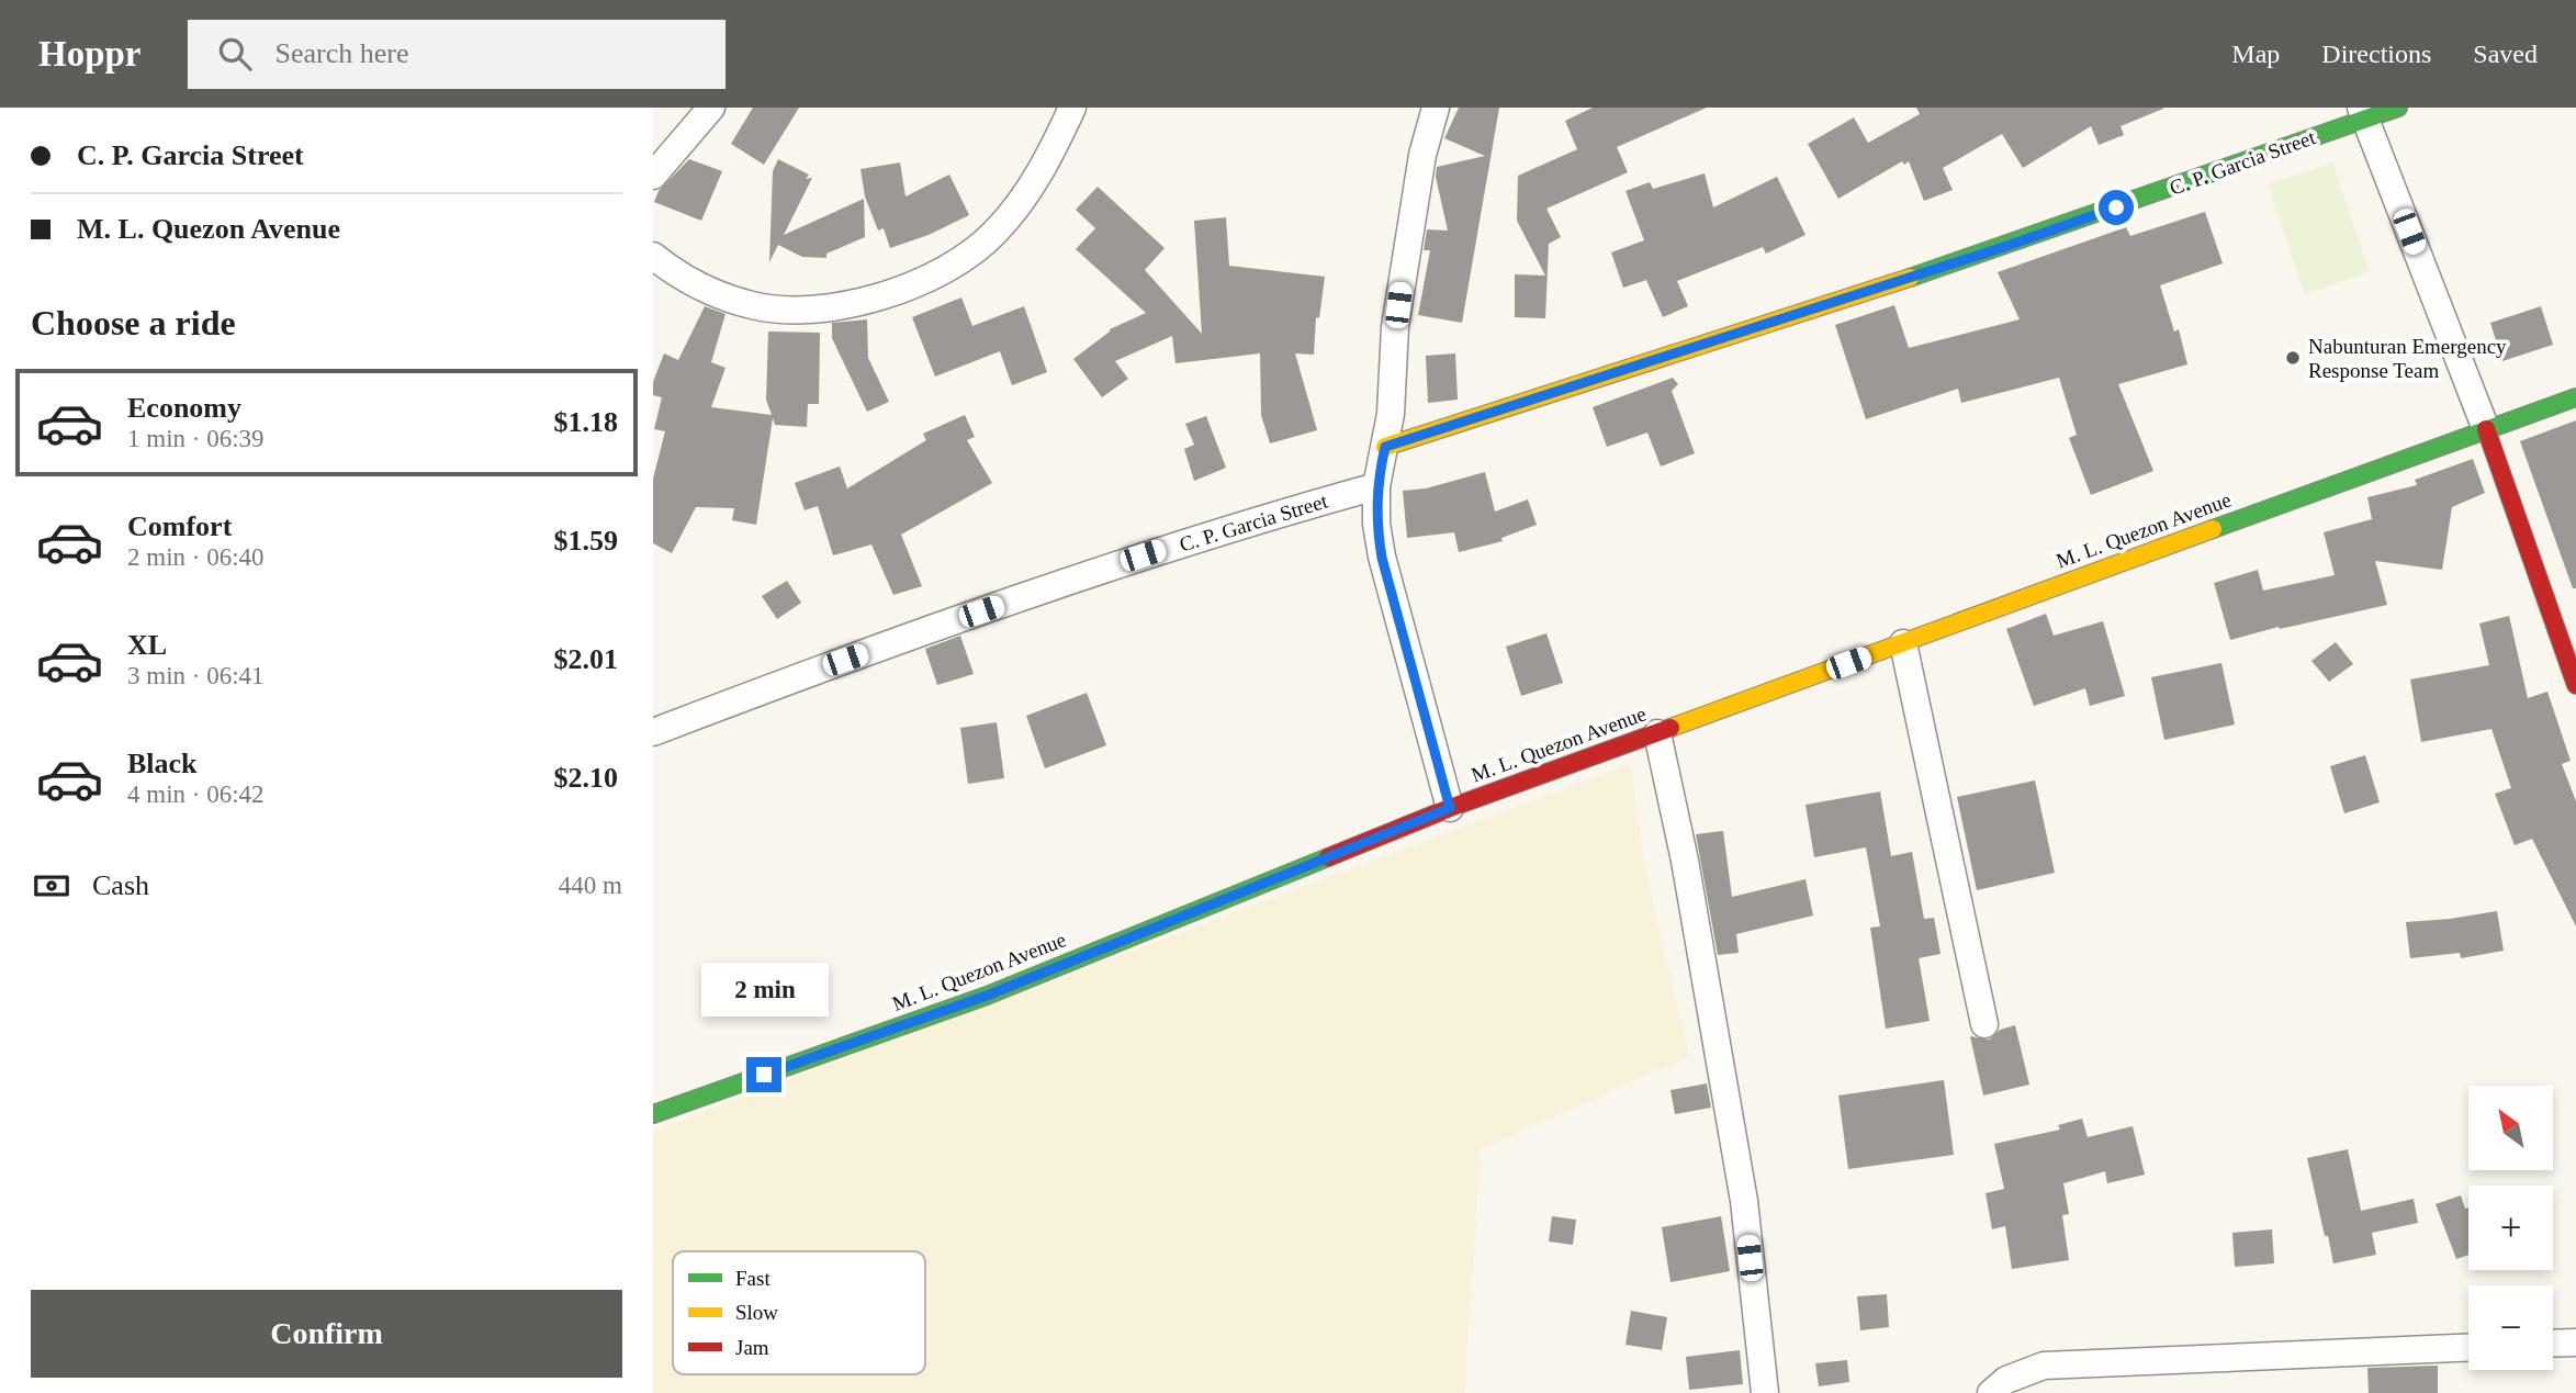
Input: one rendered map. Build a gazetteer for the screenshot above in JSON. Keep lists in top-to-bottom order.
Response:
{
  "streets": {
    "main road": ["C. P. Garcia Street", "M. L. Quezon Avenue"]
  },
  "places": ["Nabunturan Emergency Response Team"],
  "legend": ["Fast", "Slow", "Jam"],
  "north": "top left",
  "page": {
    "header": "Hoppr",
    "search": "Search here",
    "nav": ["Map", "Directions", "Saved"],
    "banner": ["C. P. Garcia Street", "M. L. Quezon Avenue"],
    "heading": "Choose a ride",
    "list": [
      {
        "name": "Economy",
        "note": "1 min · 06:39",
        "value": "$1.18"
      },
      {
        "name": "Comfort",
        "note": "2 min · 06:40",
        "value": "$1.59"
      },
      {
        "name": "XL",
        "note": "3 min · 06:41",
        "value": "$2.01"
      },
      {
        "name": "Black",
        "note": "4 min · 06:42",
        "value": "$2.10"
      }
    ],
    "pay": ["Cash", "440 m"],
    "bubble": "2 min",
    "map_buttons": ["+", "−"],
    "buttons": "Confirm"
  }
}
